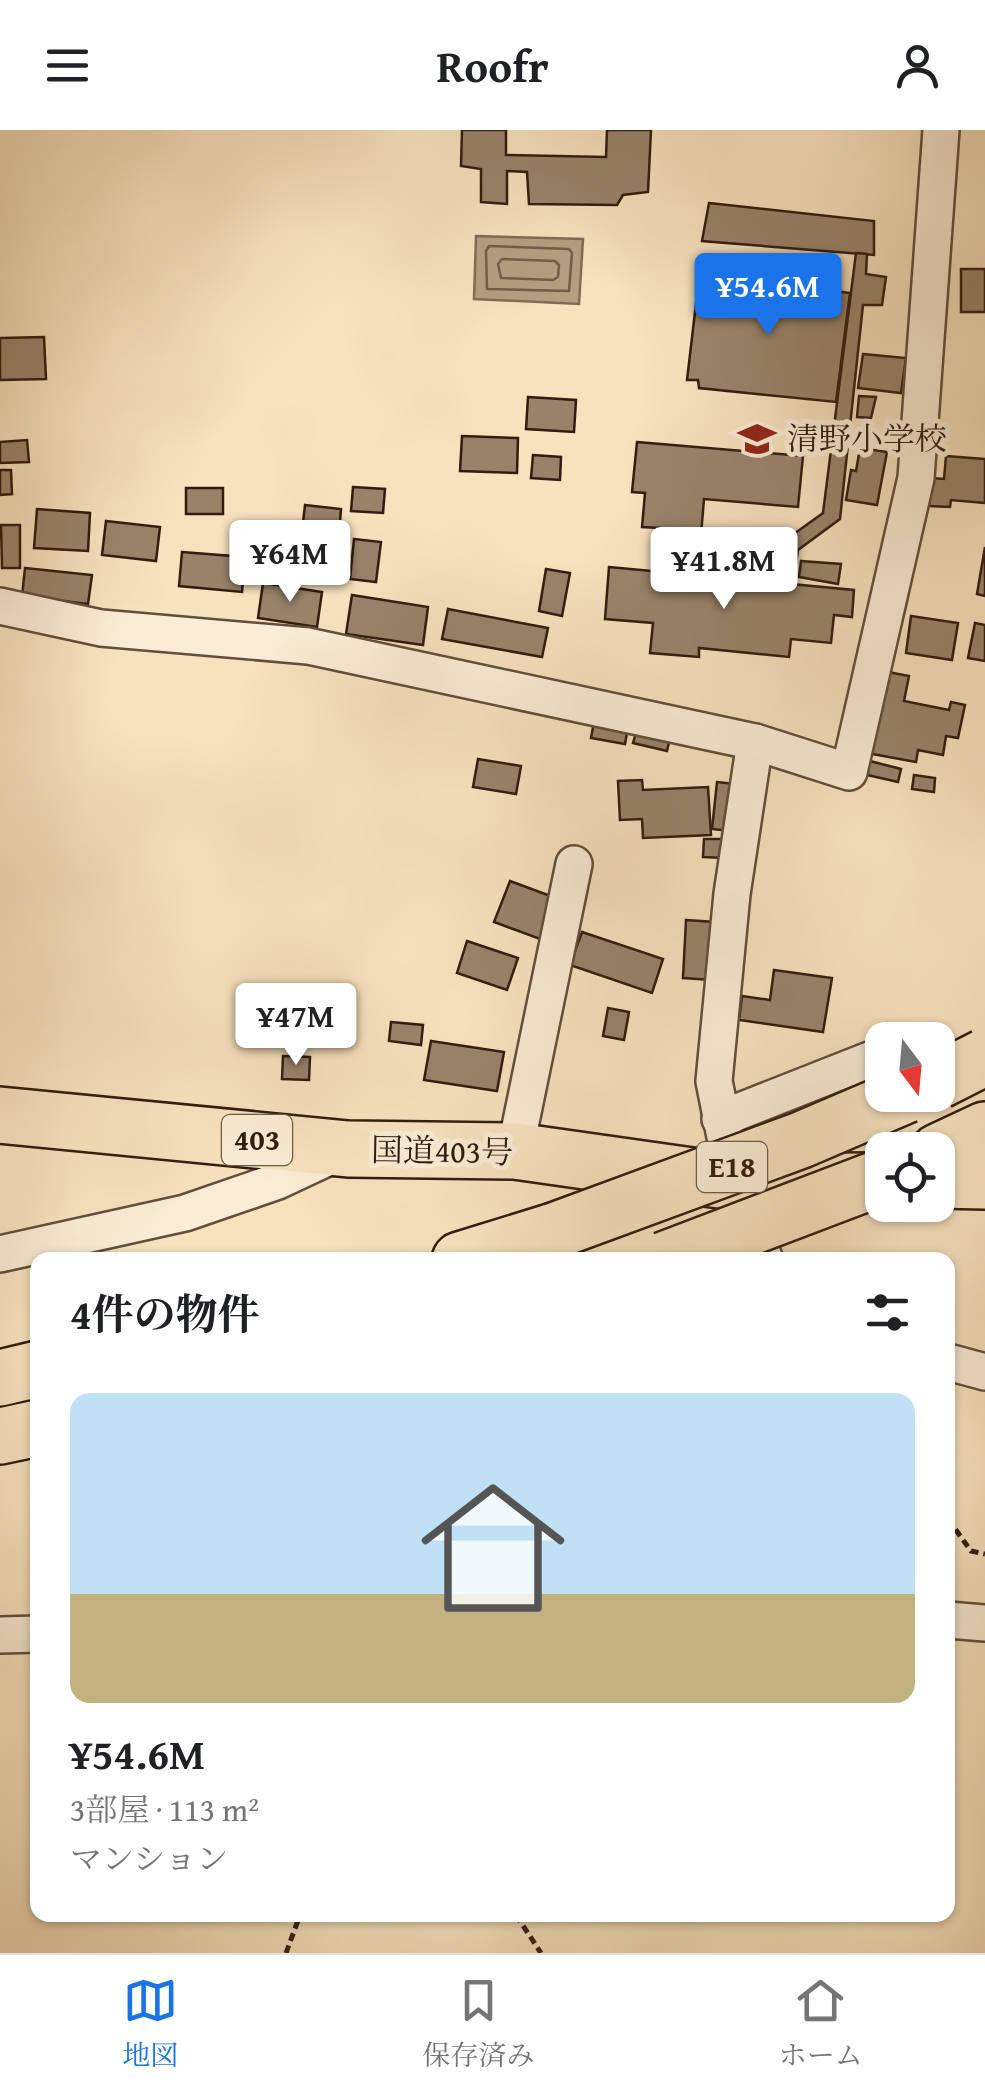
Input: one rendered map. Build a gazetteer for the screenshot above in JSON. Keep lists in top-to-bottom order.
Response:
{
  "streets": {
    "highway": ["403", "国道403号", "E18"]
  },
  "places": {
    "school or university": ["清野小学校"]
  },
  "north": "bottom",
  "page": {
    "header": "Roofr",
    "price": [
      "¥54.6M",
      "¥64M",
      "¥41.8M",
      "¥47M"
    ],
    "heading": "4件の物件",
    "list": [
      {
        "name": "¥54.6M",
        "note": "3部屋 · 113 m² · マンション"
      }
    ],
    "tabs": ["地図", "保存済み", "ホーム"]
  }
}
